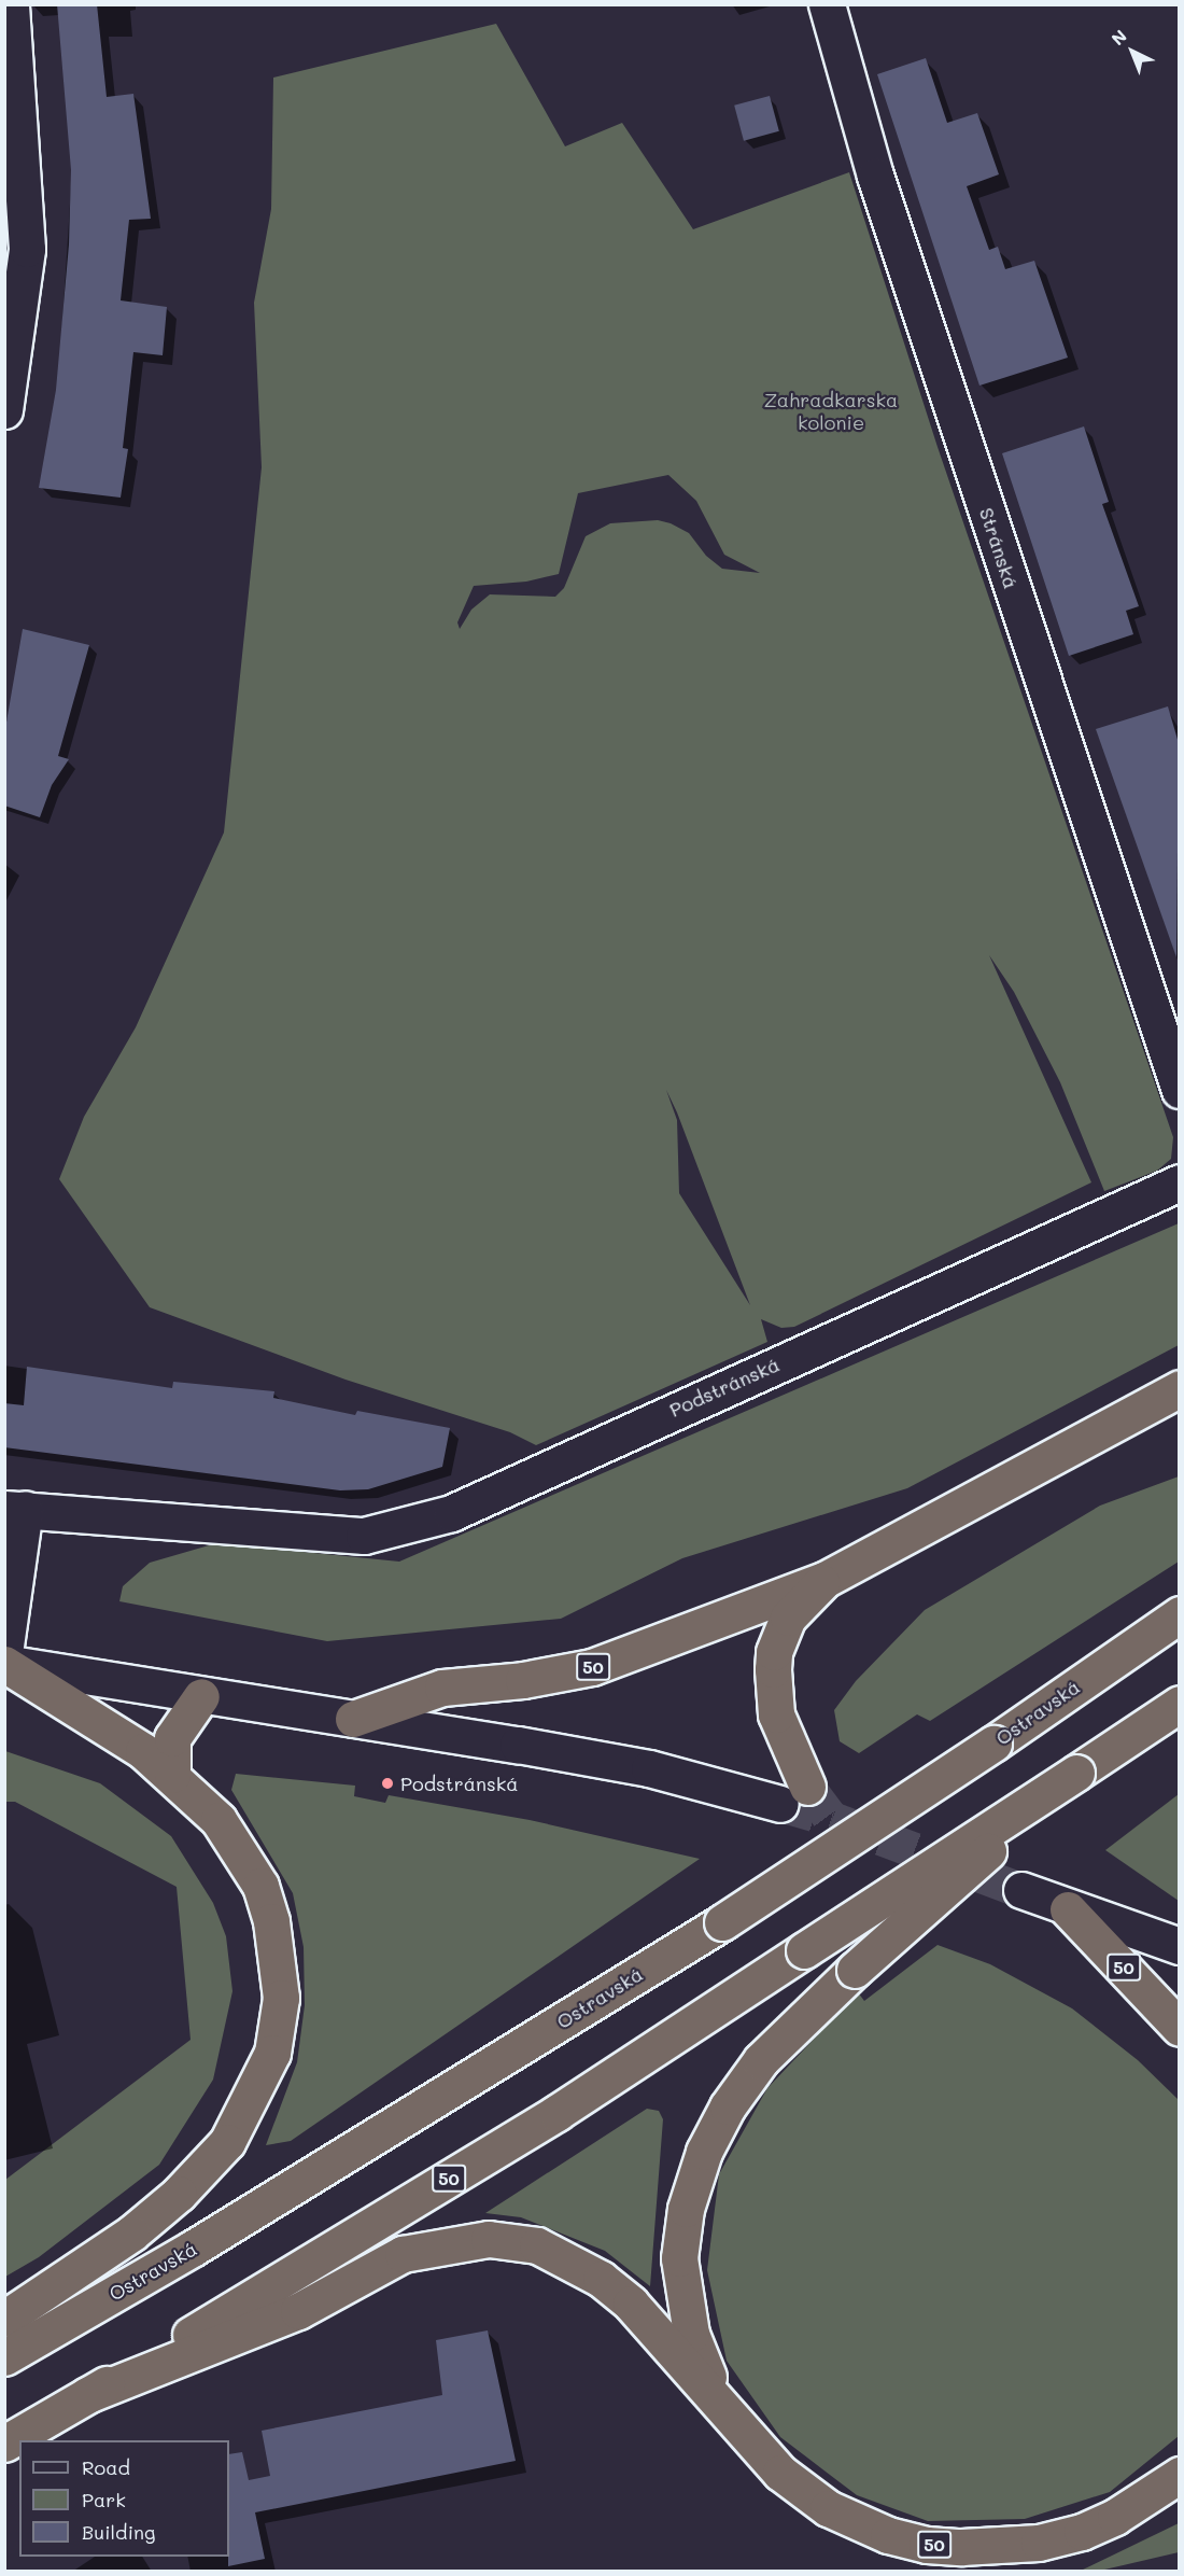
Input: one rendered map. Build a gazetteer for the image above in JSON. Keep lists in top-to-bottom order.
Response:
{
  "streets": {
    "highway": ["50", "Ostravská"],
    "street": ["Stránská", "Podstránská"]
  },
  "parks": ["Zahradkarska kolonie"],
  "places": ["Podstránská"],
  "legend": ["Road", "Park", "Building"],
  "north": "top left"
}
